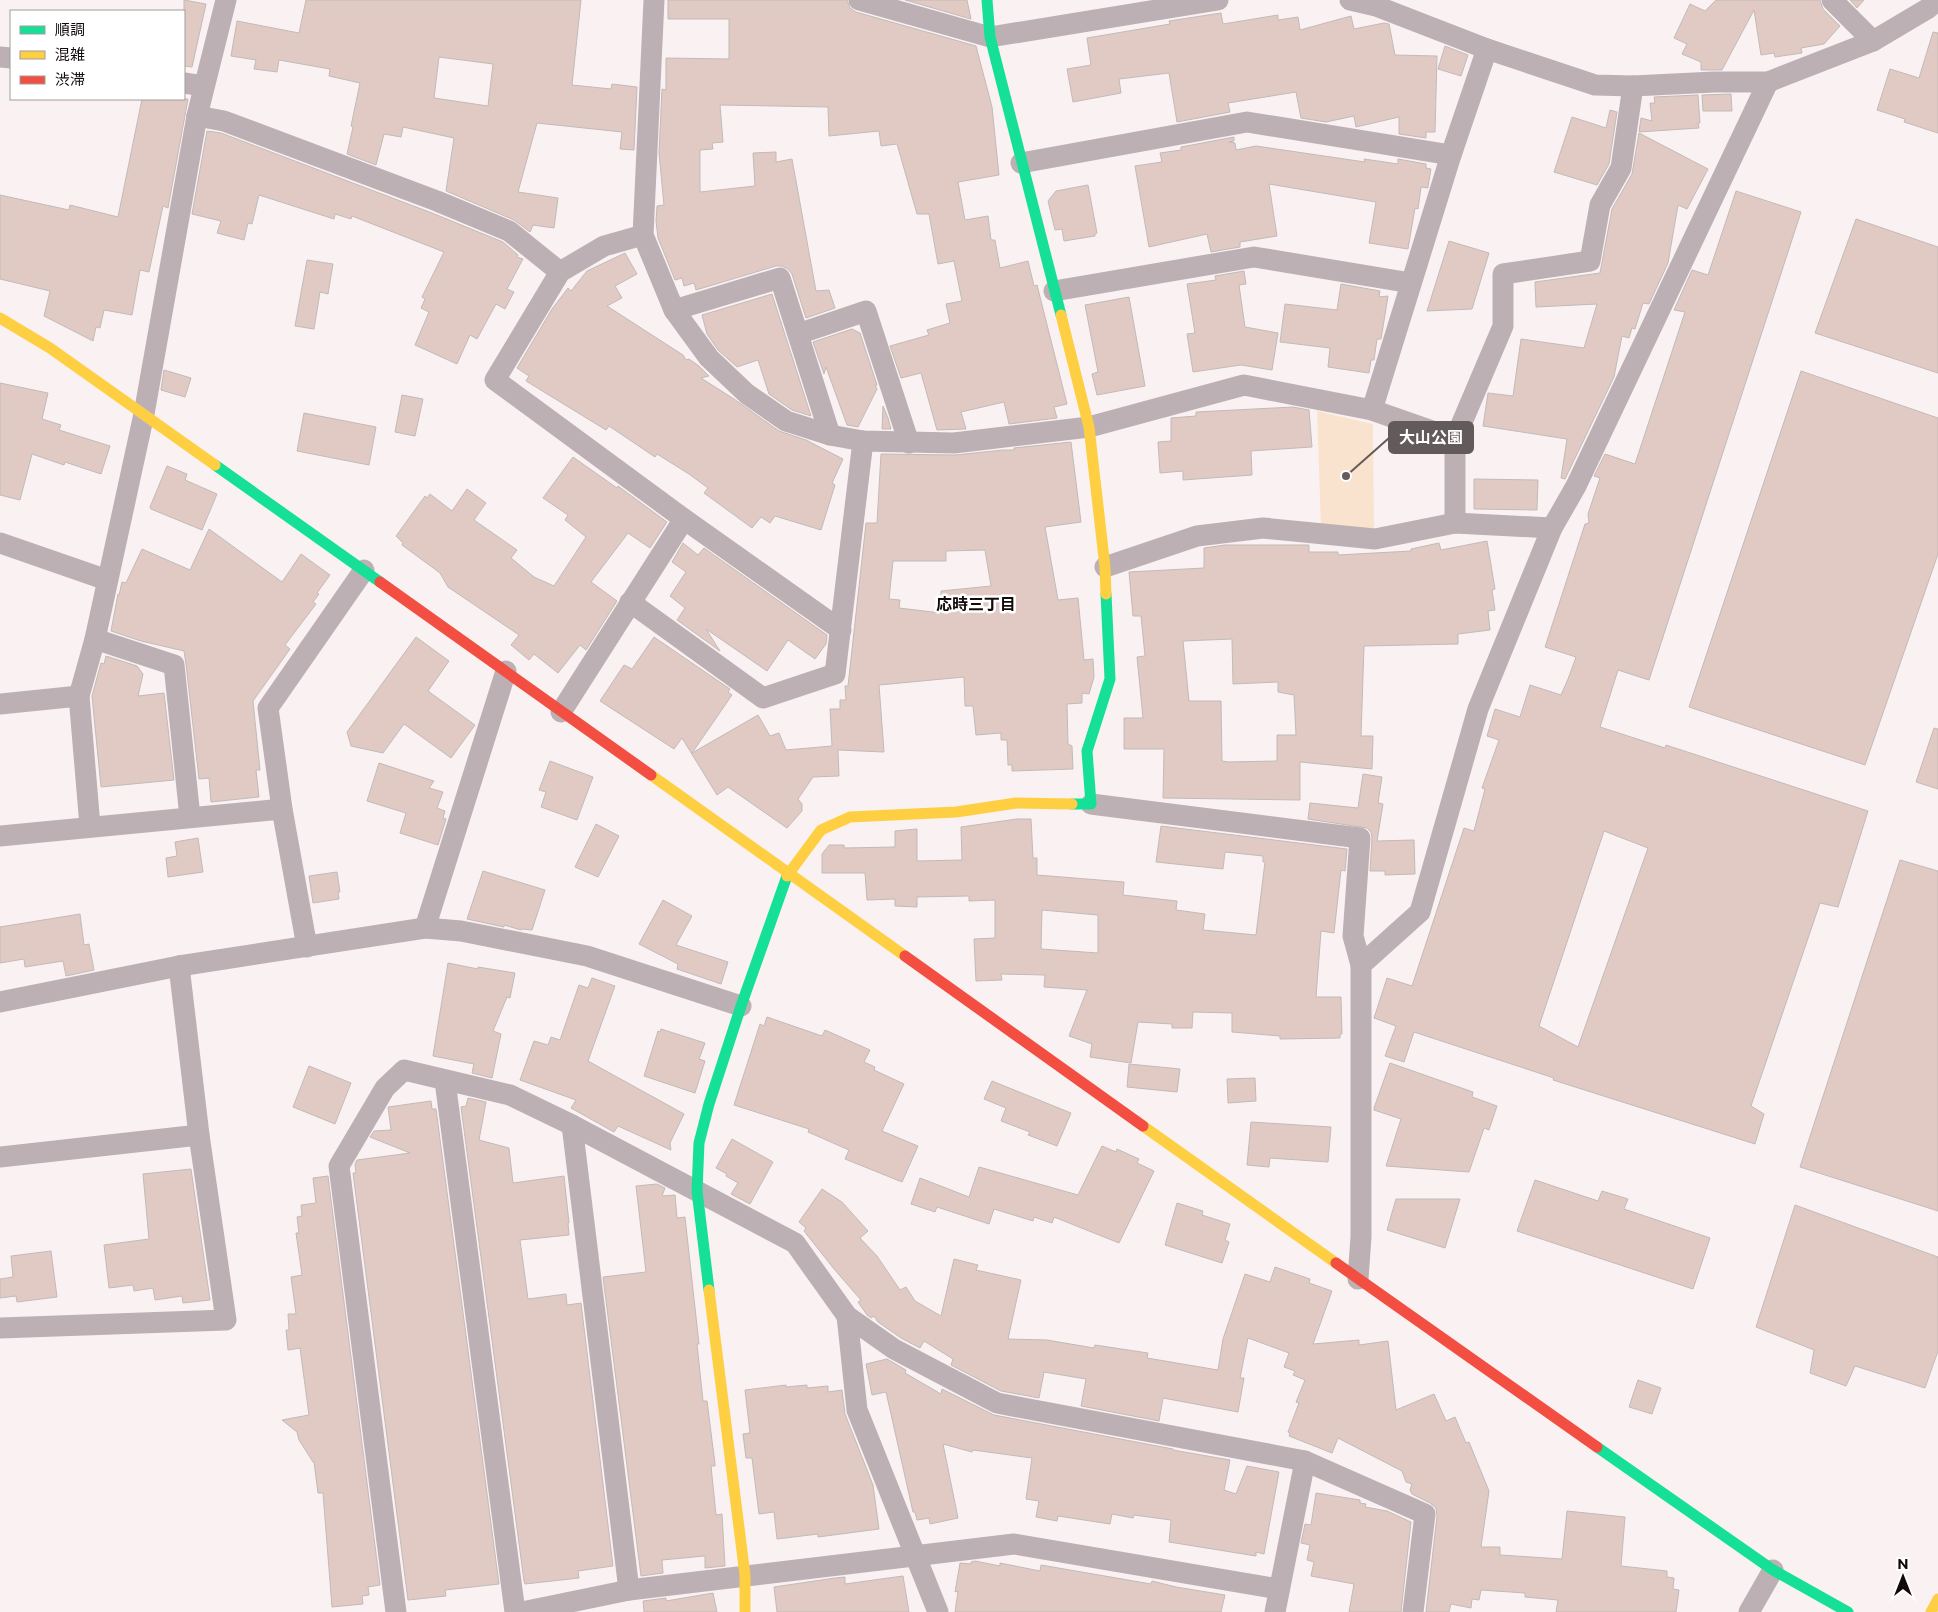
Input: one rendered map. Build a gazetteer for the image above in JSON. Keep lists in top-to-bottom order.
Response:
{
  "districts": ["応時三丁目"],
  "places": ["大山公園"],
  "legend": ["順調", "混雑", "渋滞"],
  "north": "top"
}
